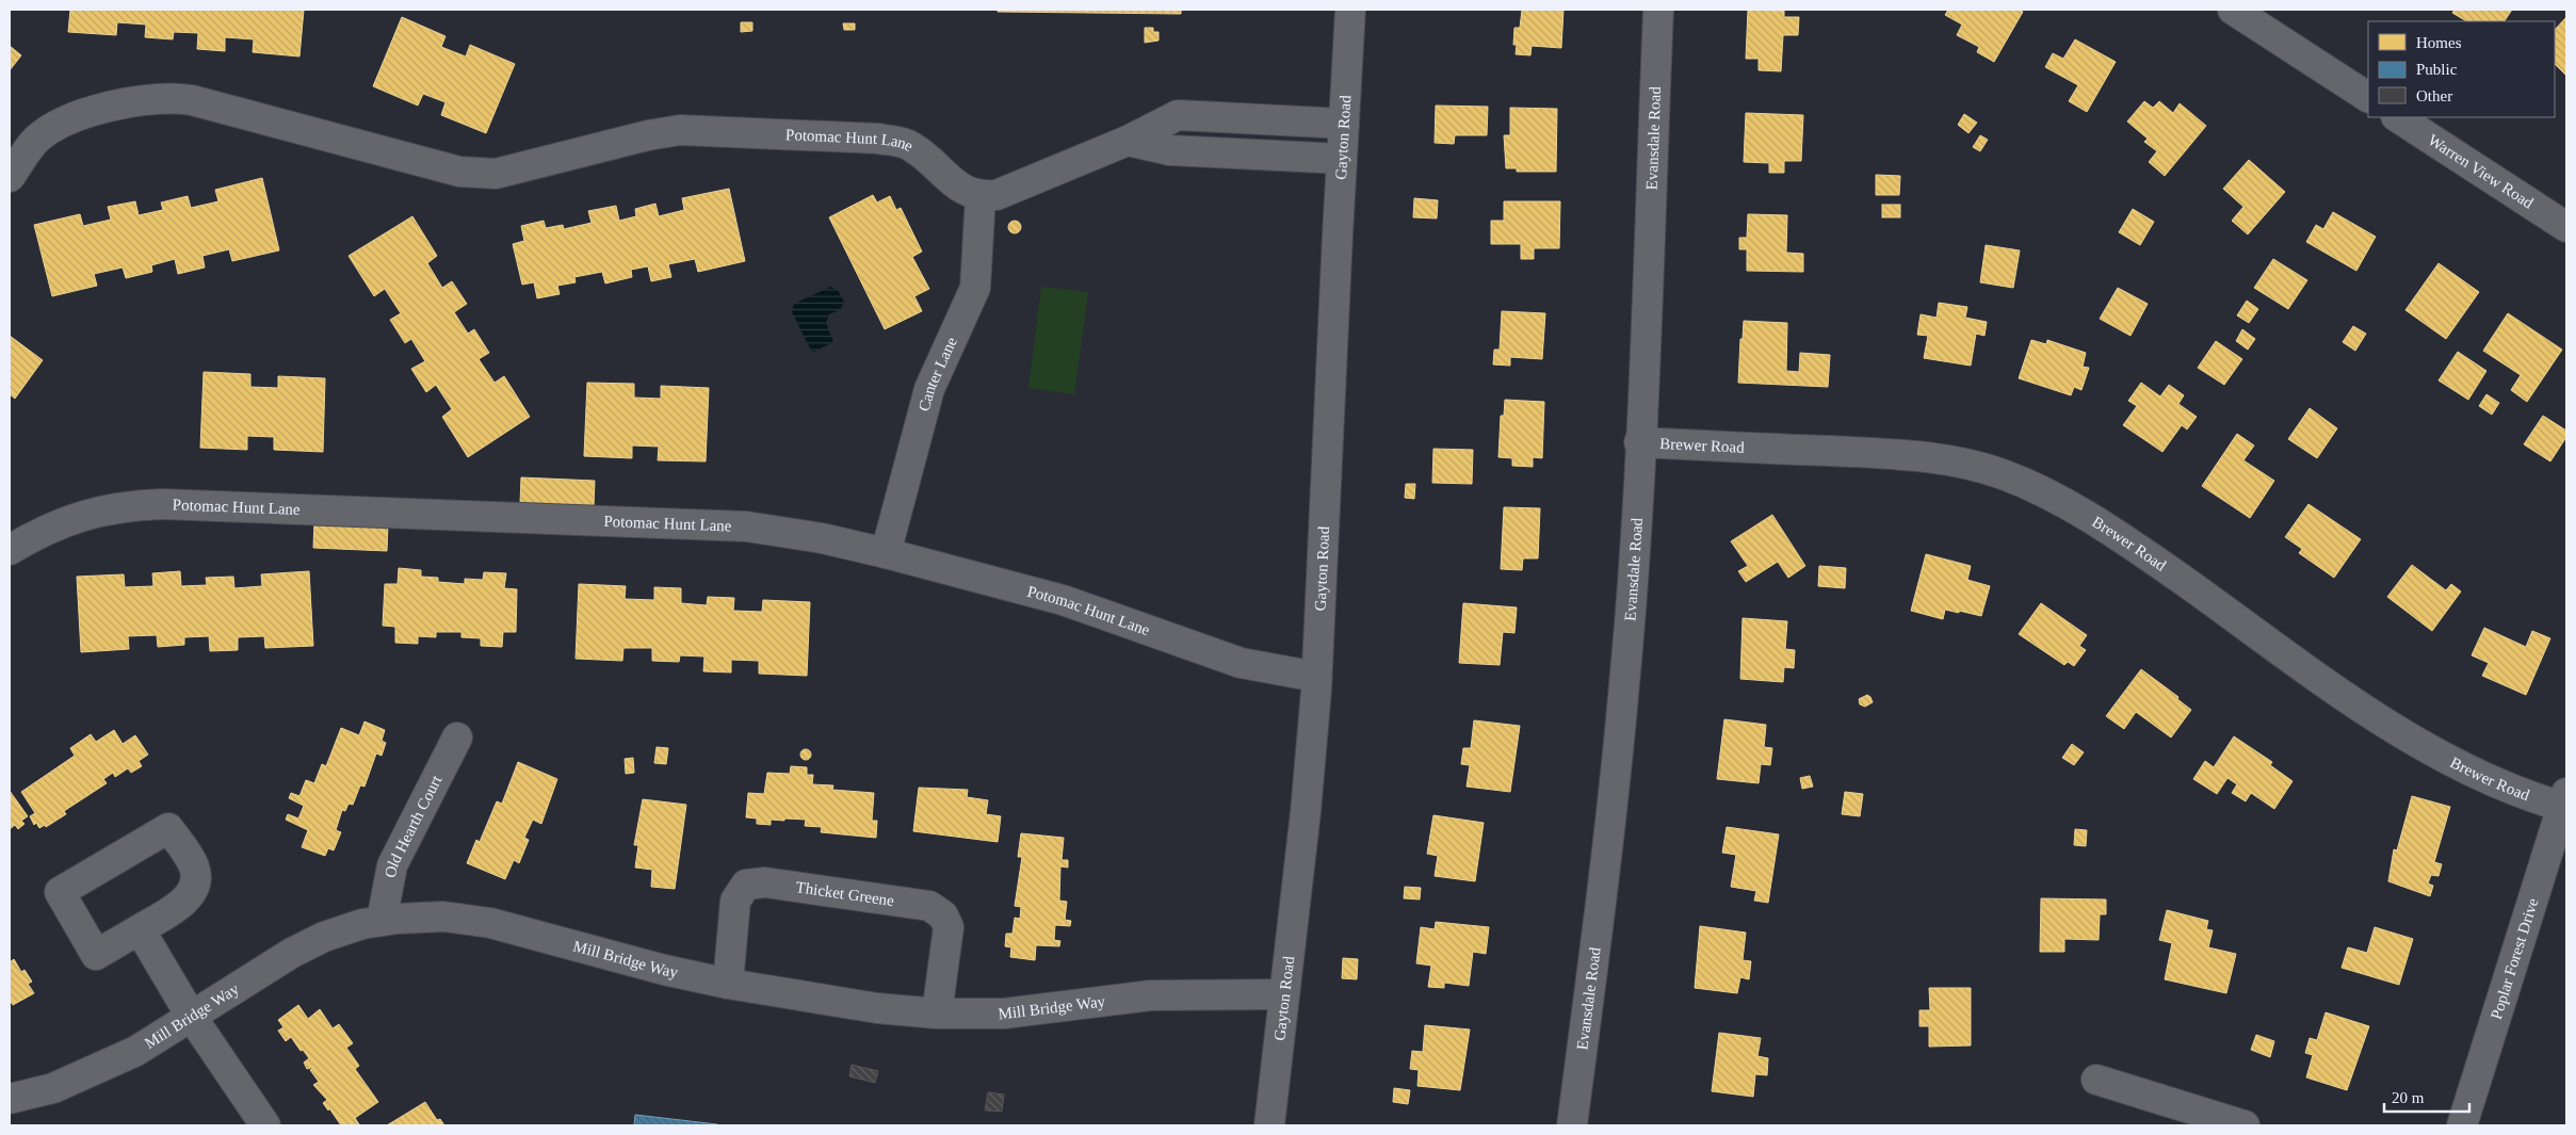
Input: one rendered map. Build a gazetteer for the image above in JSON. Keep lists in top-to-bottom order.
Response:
{
  "streets": {
    "street": [
      "Gayton Road",
      "Evansdale Road",
      "Potomac Hunt Lane",
      "Warren View Road",
      "Canter Lane",
      "Brewer Road",
      "Old Hearth Court",
      "Thicket Greene",
      "Mill Bridge Way",
      "Poplar Forest Drive"
    ]
  },
  "crossings": [
    ["Gayton Road", "Potomac Hunt Lane"],
    ["Gayton Road", "Mill Bridge Way"],
    ["Evansdale Road", "Brewer Road"],
    ["Potomac Hunt Lane", "Canter Lane"],
    ["Brewer Road", "Poplar Forest Drive"],
    ["Old Hearth Court", "Mill Bridge Way"],
    ["Thicket Greene", "Mill Bridge Way"]
  ],
  "legend": ["Homes", "Public", "Other"],
  "scale_bar": "20 m"
}
